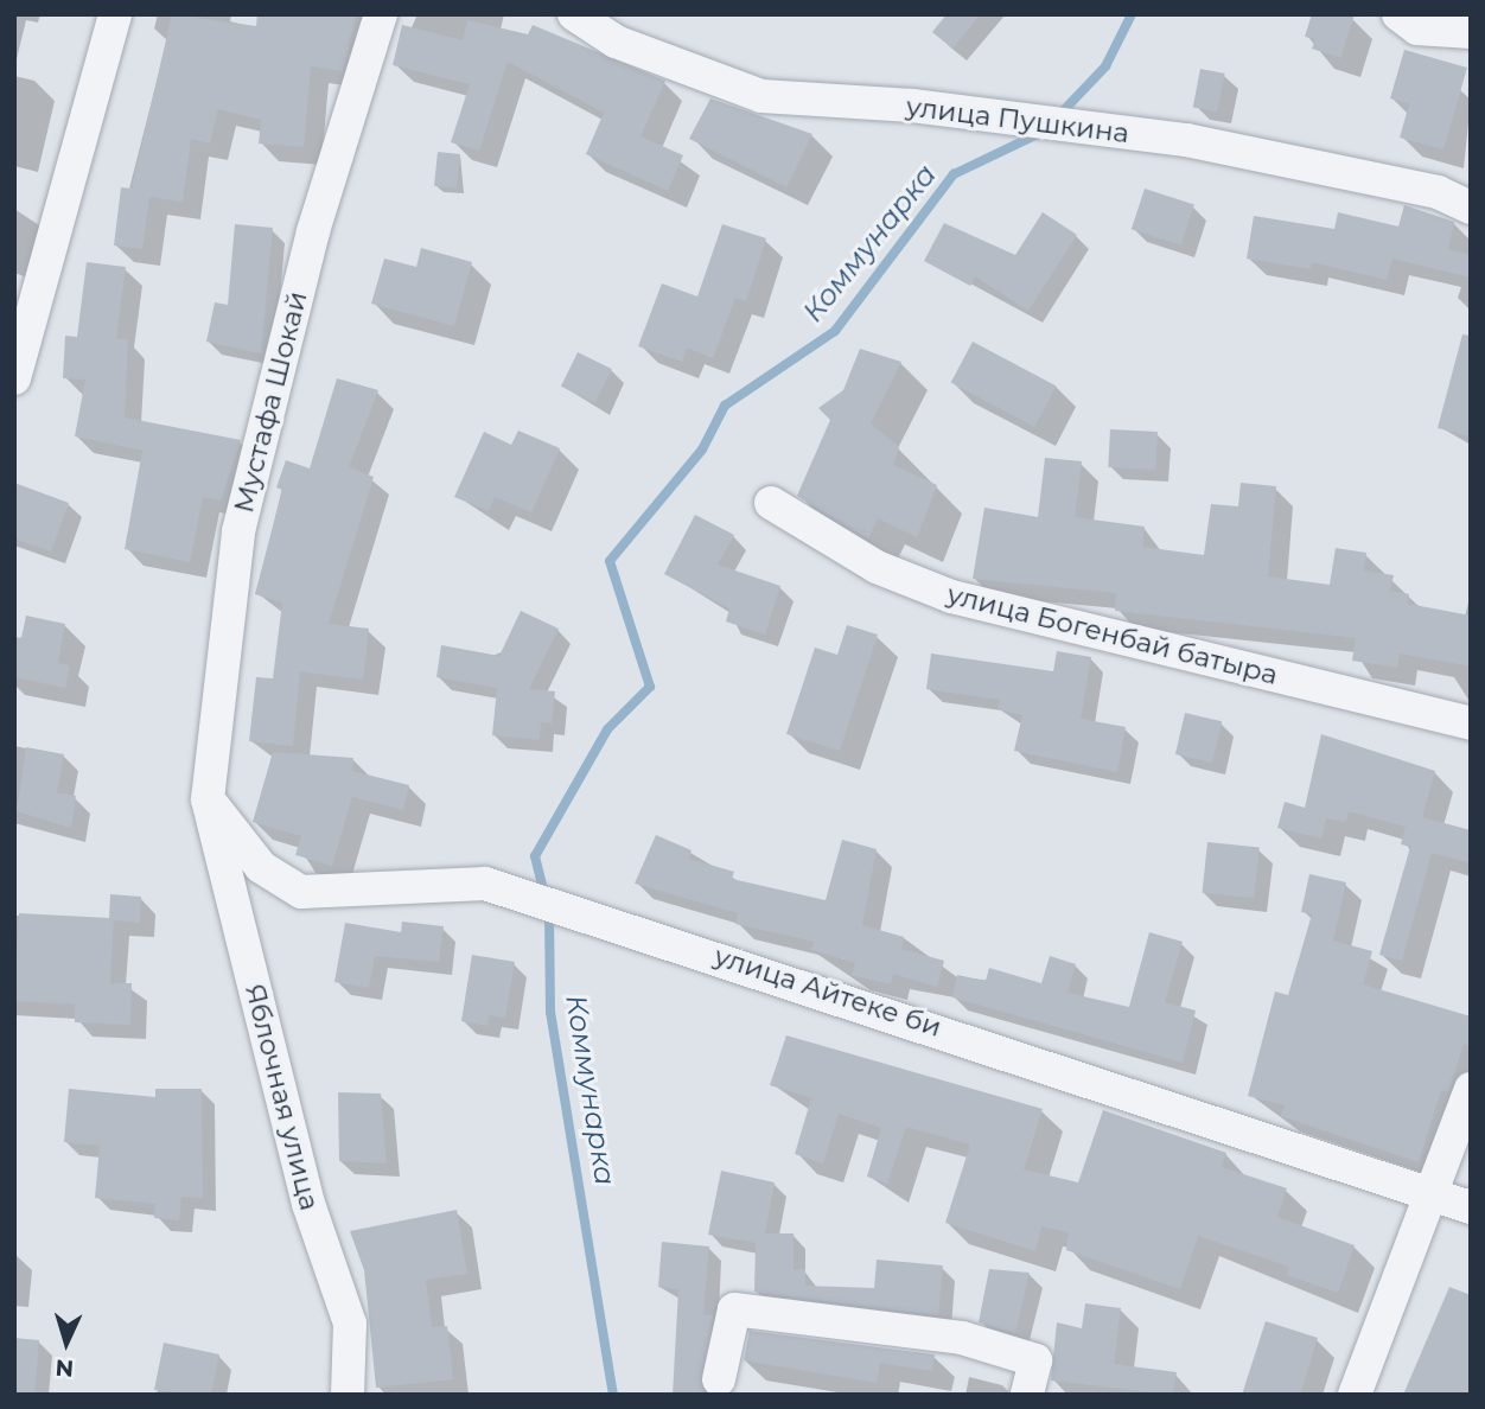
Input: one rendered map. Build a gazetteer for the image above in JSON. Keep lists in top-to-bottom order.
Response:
{
  "streets": {
    "street": [
      "улица Пушкина",
      "Мустафа Шокай",
      "улица Богенбай батыра",
      "улица Айтеке би",
      "Яблочная улица"
    ]
  },
  "crossings": [
    ["Мустафа Шокай", "улица Айтеке би"],
    ["Мустафа Шокай", "Яблочная улица"],
    ["улица Айтеке би", "Яблочная улица"]
  ],
  "water": ["Коммунарка"],
  "north": "bottom"
}
